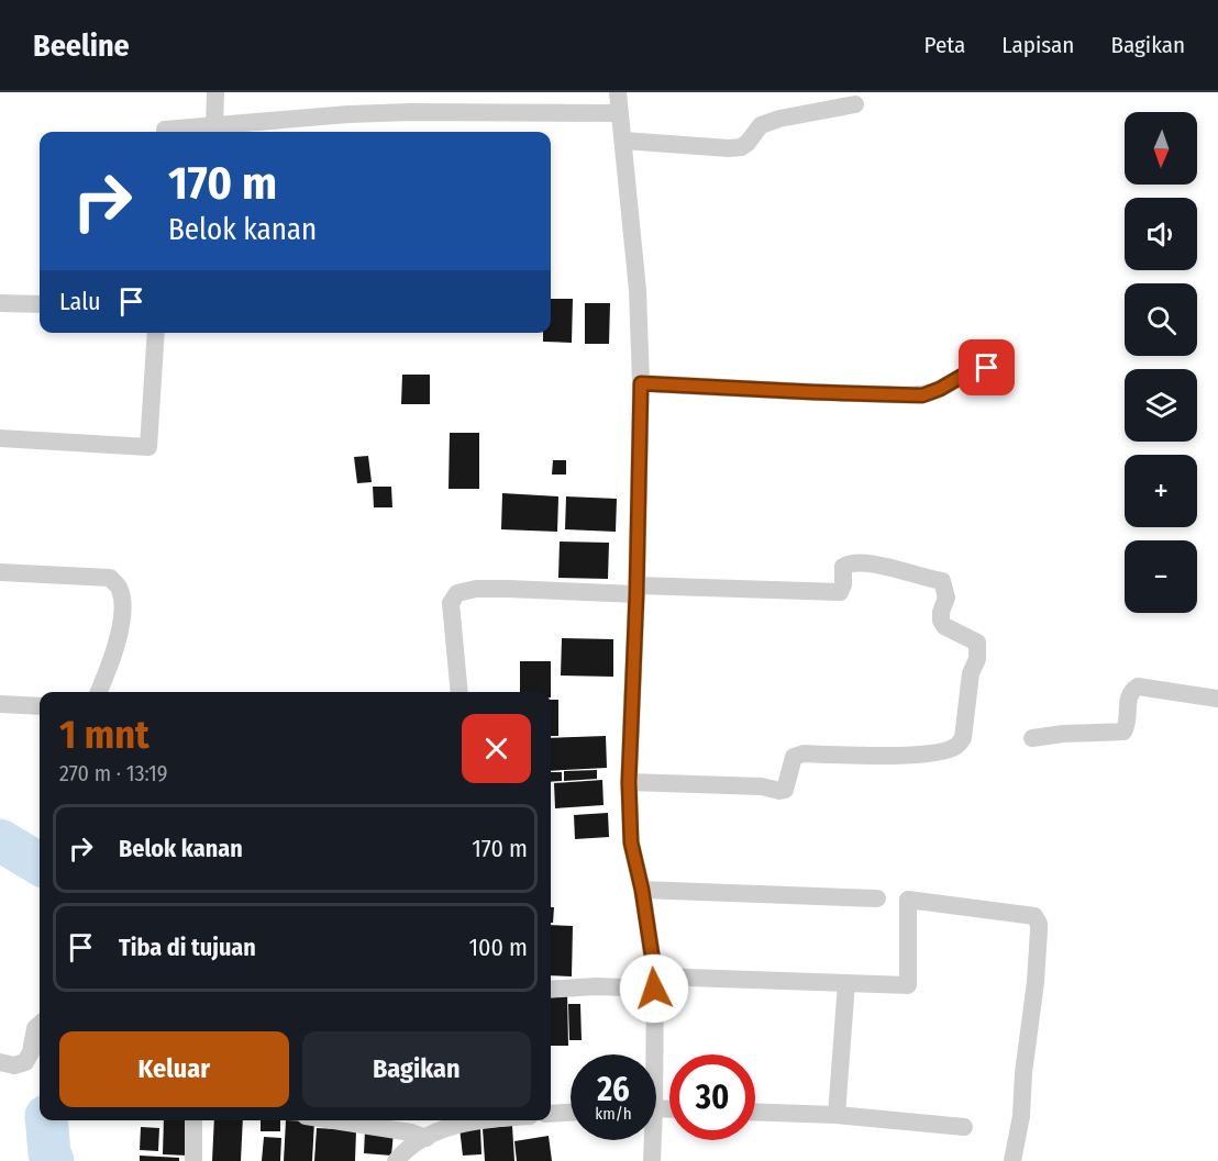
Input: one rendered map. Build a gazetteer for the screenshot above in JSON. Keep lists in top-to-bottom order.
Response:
{
  "north": "bottom",
  "page": {
    "header": "Beeline",
    "nav": ["Peta", "Lapisan", "Bagikan"],
    "map_buttons": ["+", "−"],
    "turn": ["170 m", "Belok kanan"],
    "then": "Lalu",
    "heading": ["1 mnt", "270 m · 13:19"],
    "list": [
      {
        "name": "Belok kanan",
        "value": "170 m"
      },
      {
        "name": "Tiba di tujuan",
        "value": "100 m"
      }
    ],
    "buttons": ["Keluar", "Bagikan"],
    "speed": "26 km/h",
    "limit": "30"
  }
}
